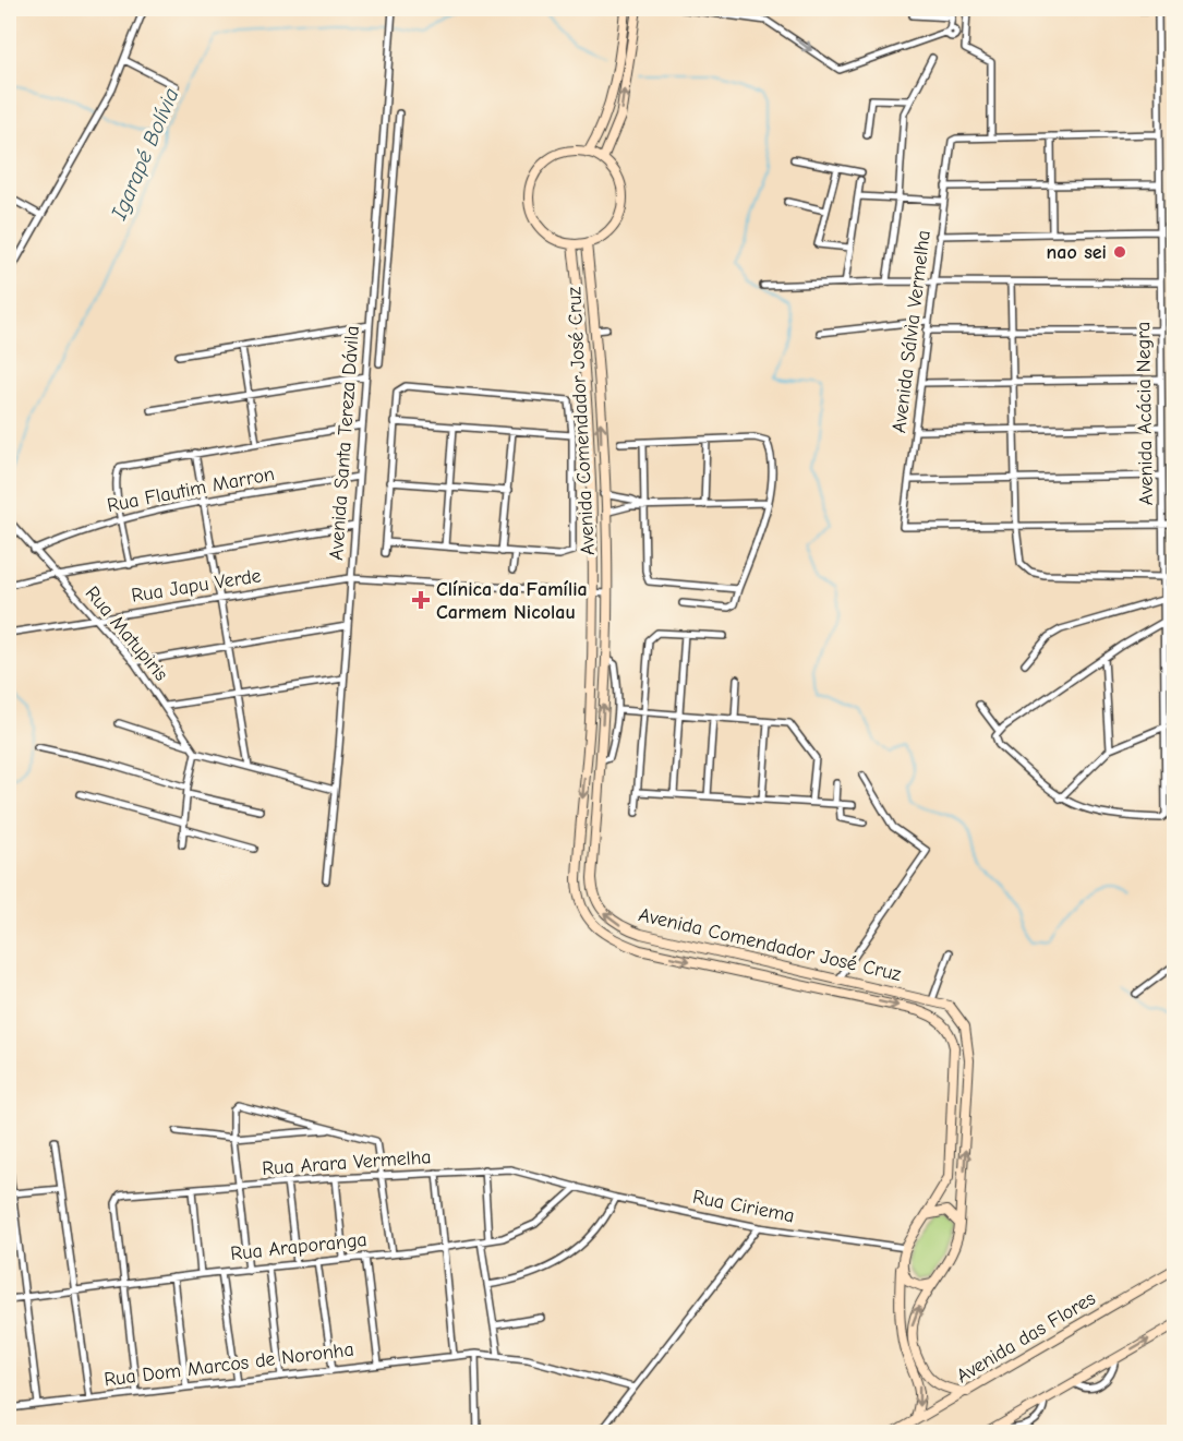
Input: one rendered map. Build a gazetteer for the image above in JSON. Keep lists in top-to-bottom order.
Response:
{
  "streets": {
    "street": [
      "Avenida Sálvia Vermelha",
      "Avenida Acácia Negra",
      "Avenida Comendador José Cruz",
      "Avenida Santa Tereza Dávila",
      "Rua Flautim Marron",
      "Rua Japu Verde",
      "Rua Matupiris",
      "Rua Arara Vermelha",
      "Rua Ciriema",
      "Rua Araporanga",
      "Avenida das Flores",
      "Rua Dom Marcos de Noronha"
    ]
  },
  "crossings": [
    ["Avenida Comendador José Cruz", "Rua Japu Verde"],
    ["Avenida Comendador José Cruz", "Rua Ciriema"],
    ["Avenida Santa Tereza Dávila", "Rua Flautim Marron"],
    ["Avenida Santa Tereza Dávila", "Rua Japu Verde"],
    ["Rua Flautim Marron", "Rua Matupiris"],
    ["Rua Japu Verde", "Rua Matupiris"],
    ["Rua Arara Vermelha", "Rua Ciriema"],
    ["Rua Arara Vermelha", "Rua Araporanga"],
    ["Rua Ciriema", "Rua Araporanga"]
  ],
  "water": ["Igarapé Bolívia"],
  "places": {
    "other": ["nao sei"],
    "health": ["Clínica da Família Carmem Nicolau"]
  }
}
